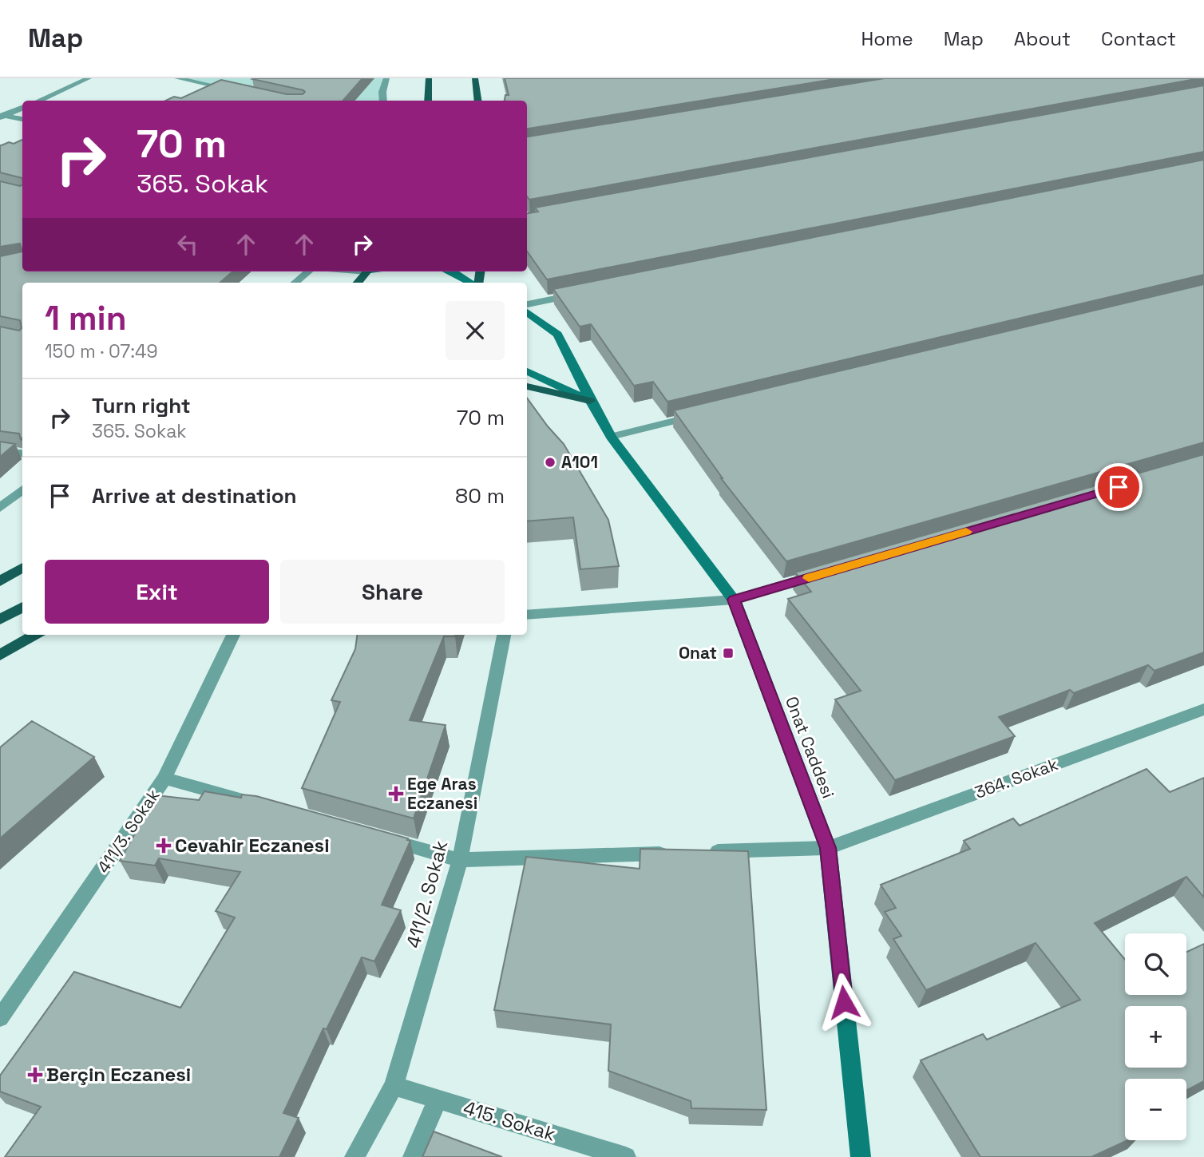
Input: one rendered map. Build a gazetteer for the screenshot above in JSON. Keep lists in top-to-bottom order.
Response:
{
  "streets": {
    "main road": ["Onat Caddesi"],
    "street": [
      "364. Sokak",
      "411/3. Sokak",
      "411/2. Sokak",
      "415. Sokak"
    ]
  },
  "crossings": [
    ["Onat Caddesi", "364. Sokak"],
    ["411/2. Sokak", "415. Sokak"]
  ],
  "places": {
    "other": ["A101"],
    "transit": ["Onat"],
    "health": ["Ege Aras Eczanesi", "Cevahir Eczanesi", "Berçin Eczanesi"]
  },
  "page": {
    "header": "Map",
    "nav": [
      "Home",
      "Map",
      "About",
      "Contact"
    ],
    "turn": ["70 m", "365. Sokak"],
    "heading": ["1 min", "150 m · 07:49"],
    "list": [
      {
        "name": "Turn right",
        "note": "365. Sokak",
        "value": "70 m"
      },
      {
        "name": "Arrive at destination",
        "value": "80 m"
      }
    ],
    "buttons": ["Exit", "Share"],
    "map_buttons": ["+", "−"]
  }
}
